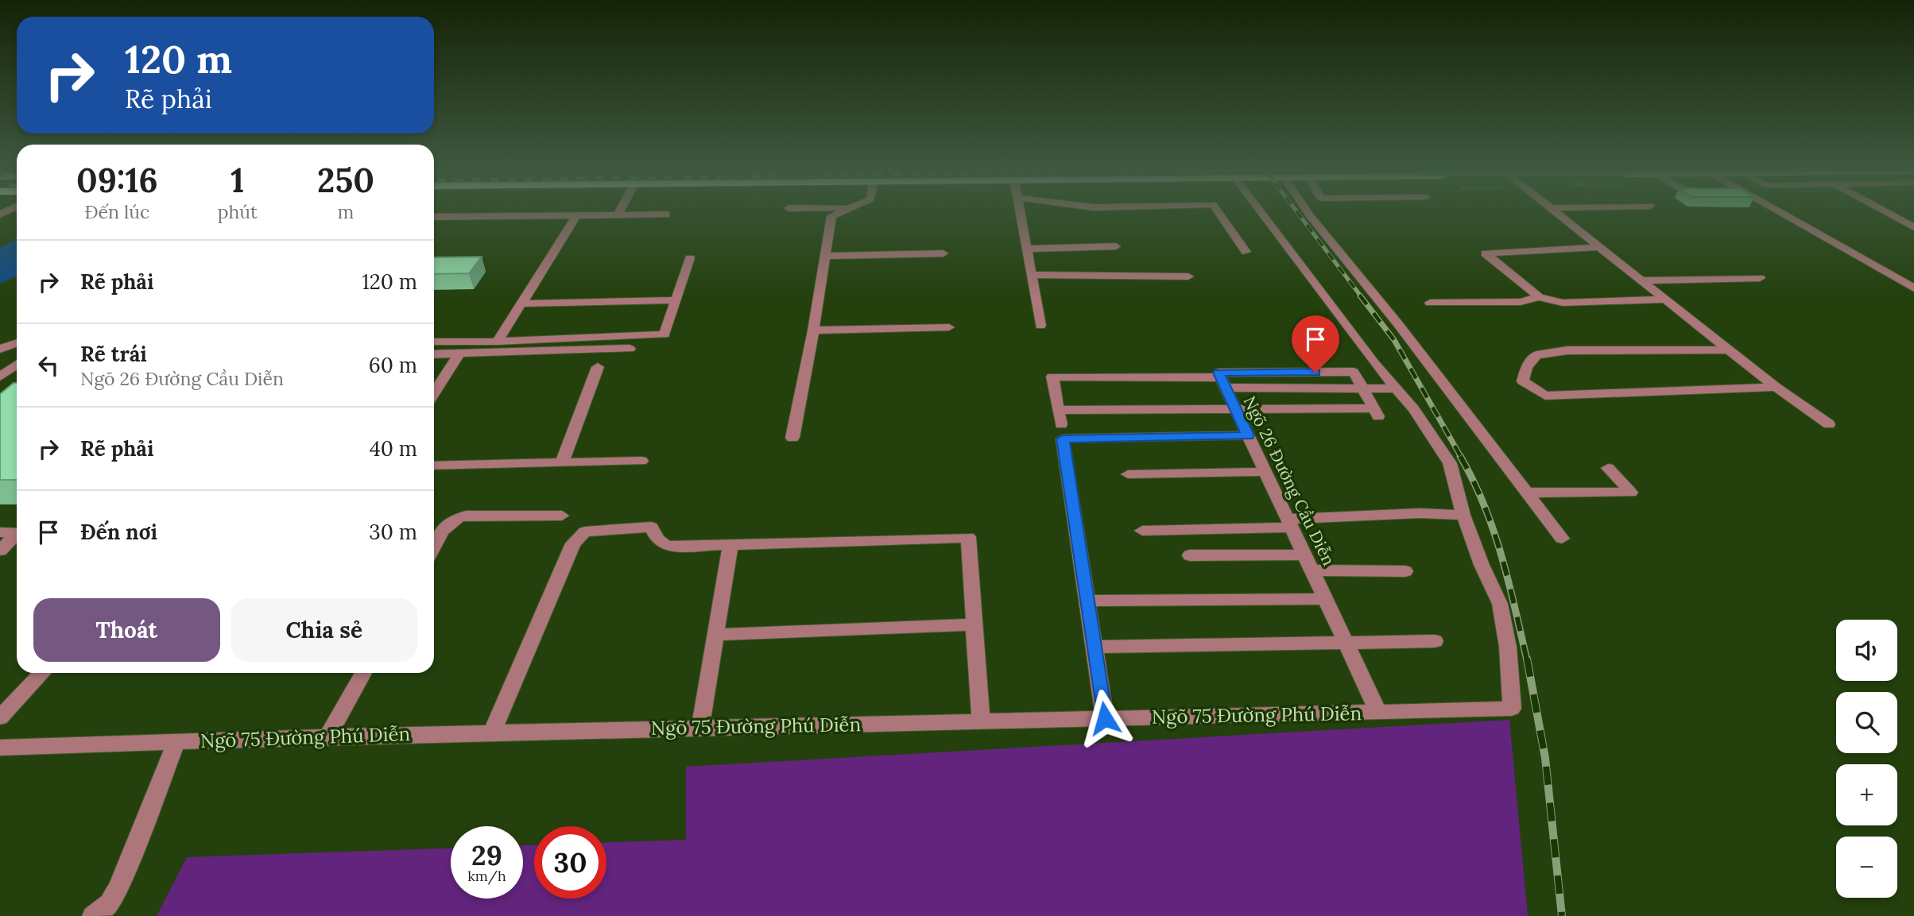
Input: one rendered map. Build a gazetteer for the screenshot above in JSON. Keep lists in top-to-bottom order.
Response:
{
  "streets": {
    "street": ["Ngõ 26 Đường Cầu Diễn", "Ngõ 75 Đường Phú Diễn"]
  },
  "crossings": [
    ["Ngõ 26 Đường Cầu Diễn", "Ngõ 75 Đường Phú Diễn"]
  ],
  "page": {
    "turn": ["120 m", "Rẽ phải"],
    "eta": [
      "09:16",
      "Đến lúc",
      "1",
      "phút",
      "250",
      "m"
    ],
    "list": [
      {
        "name": "Rẽ phải",
        "value": "120 m"
      },
      {
        "name": "Rẽ trái",
        "note": "Ngõ 26 Đường Cầu Diễn",
        "value": "60 m"
      },
      {
        "name": "Rẽ phải",
        "value": "40 m"
      },
      {
        "name": "Đến nơi",
        "value": "30 m"
      }
    ],
    "buttons": ["Thoát", "Chia sẻ"],
    "map_buttons": ["+", "−"],
    "speed": "29 km/h",
    "limit": "30"
  }
}
